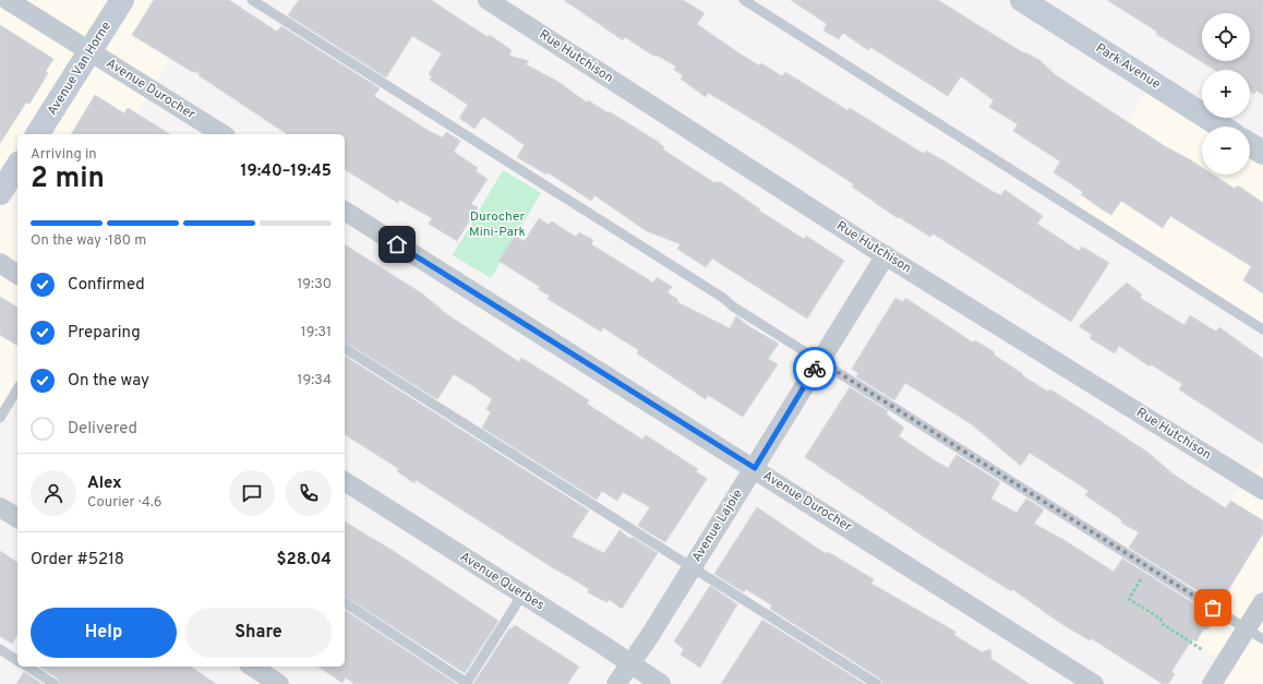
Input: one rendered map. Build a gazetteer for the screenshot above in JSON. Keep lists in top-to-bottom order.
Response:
{
  "streets": {
    "main road": ["Park Avenue", "Avenue Van Horne"],
    "street": [
      "Rue Hutchison",
      "Avenue Durocher",
      "Avenue Lajoie",
      "Avenue Querbes"
    ]
  },
  "crossings": [
    ["Rue Hutchison", "Avenue Lajoie"],
    ["Avenue Van Horne", "Avenue Durocher"],
    ["Avenue Durocher", "Avenue Lajoie"],
    ["Avenue Lajoie", "Avenue Querbes"]
  ],
  "parks": ["Durocher Mini-Park"],
  "page": {
    "map_buttons": ["+", "−"],
    "heading": ["2 min", "Arriving in", "19:40–19:45"],
    "panel": [
      "Alex",
      "Courier · 4.6",
      "Order #5218",
      "$28.04"
    ],
    "bar": "On the way · 180 m",
    "list": [
      ["Confirmed", "19:30"],
      ["Preparing", "19:31"],
      ["On the way", "19:34"],
      "Delivered"
    ],
    "buttons": ["Help", "Share"]
  }
}
